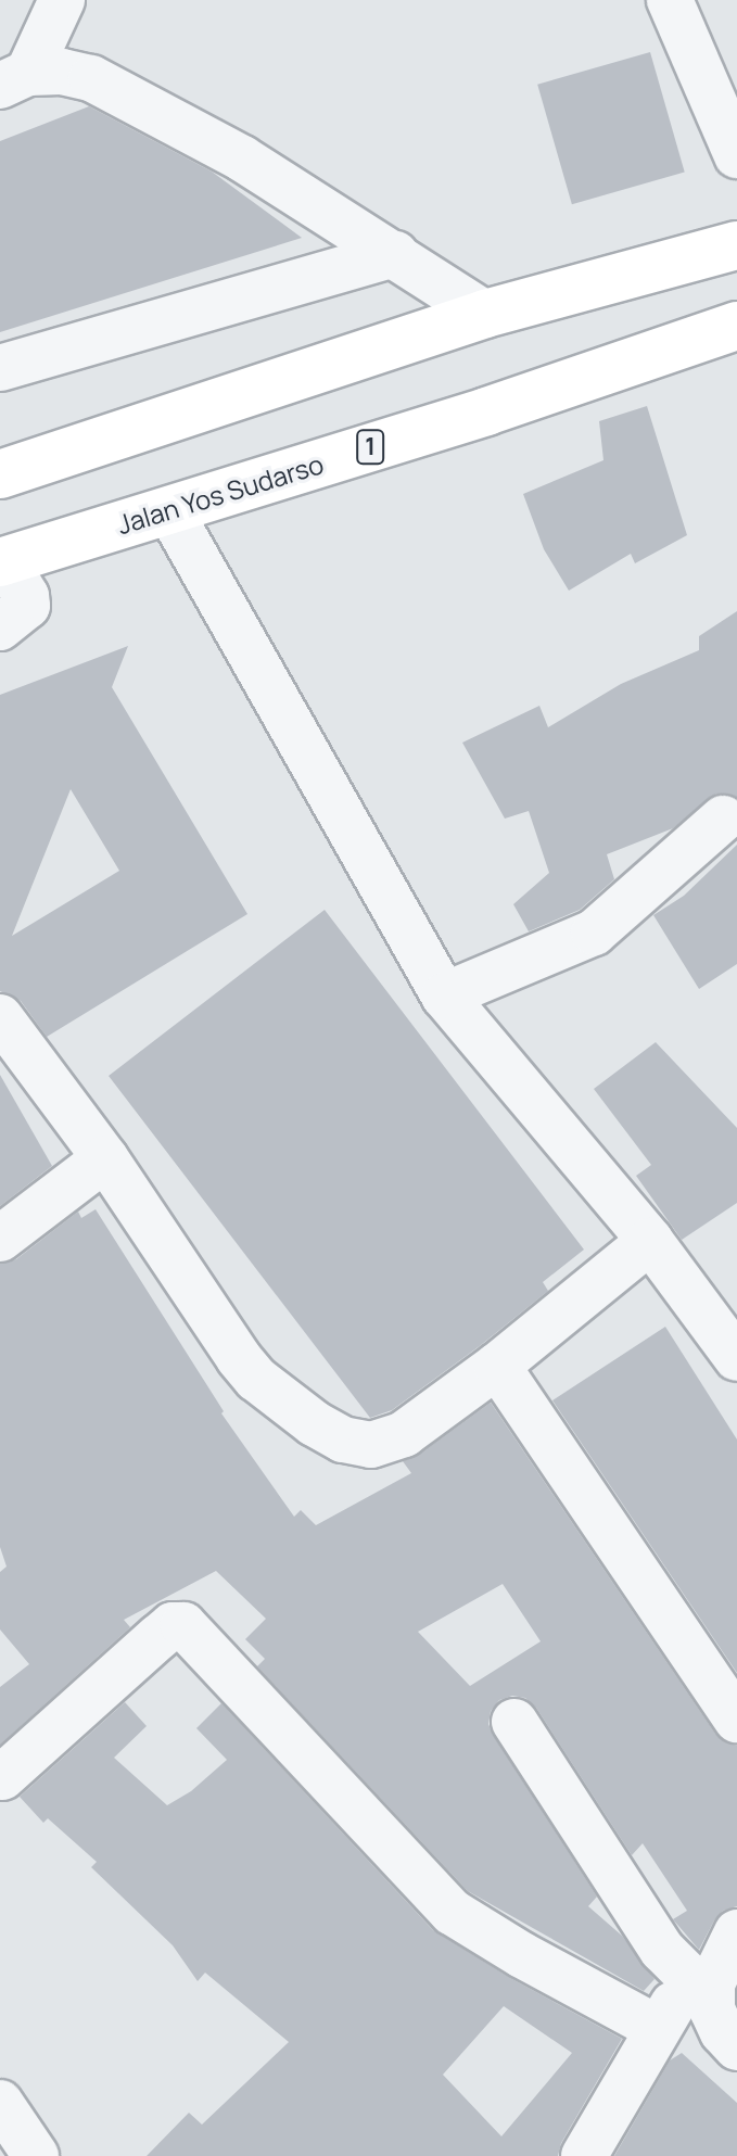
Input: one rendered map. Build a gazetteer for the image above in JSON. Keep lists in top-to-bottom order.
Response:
{
  "streets": {
    "highway": ["1", "Jalan Yos Sudarso"]
  }
}
